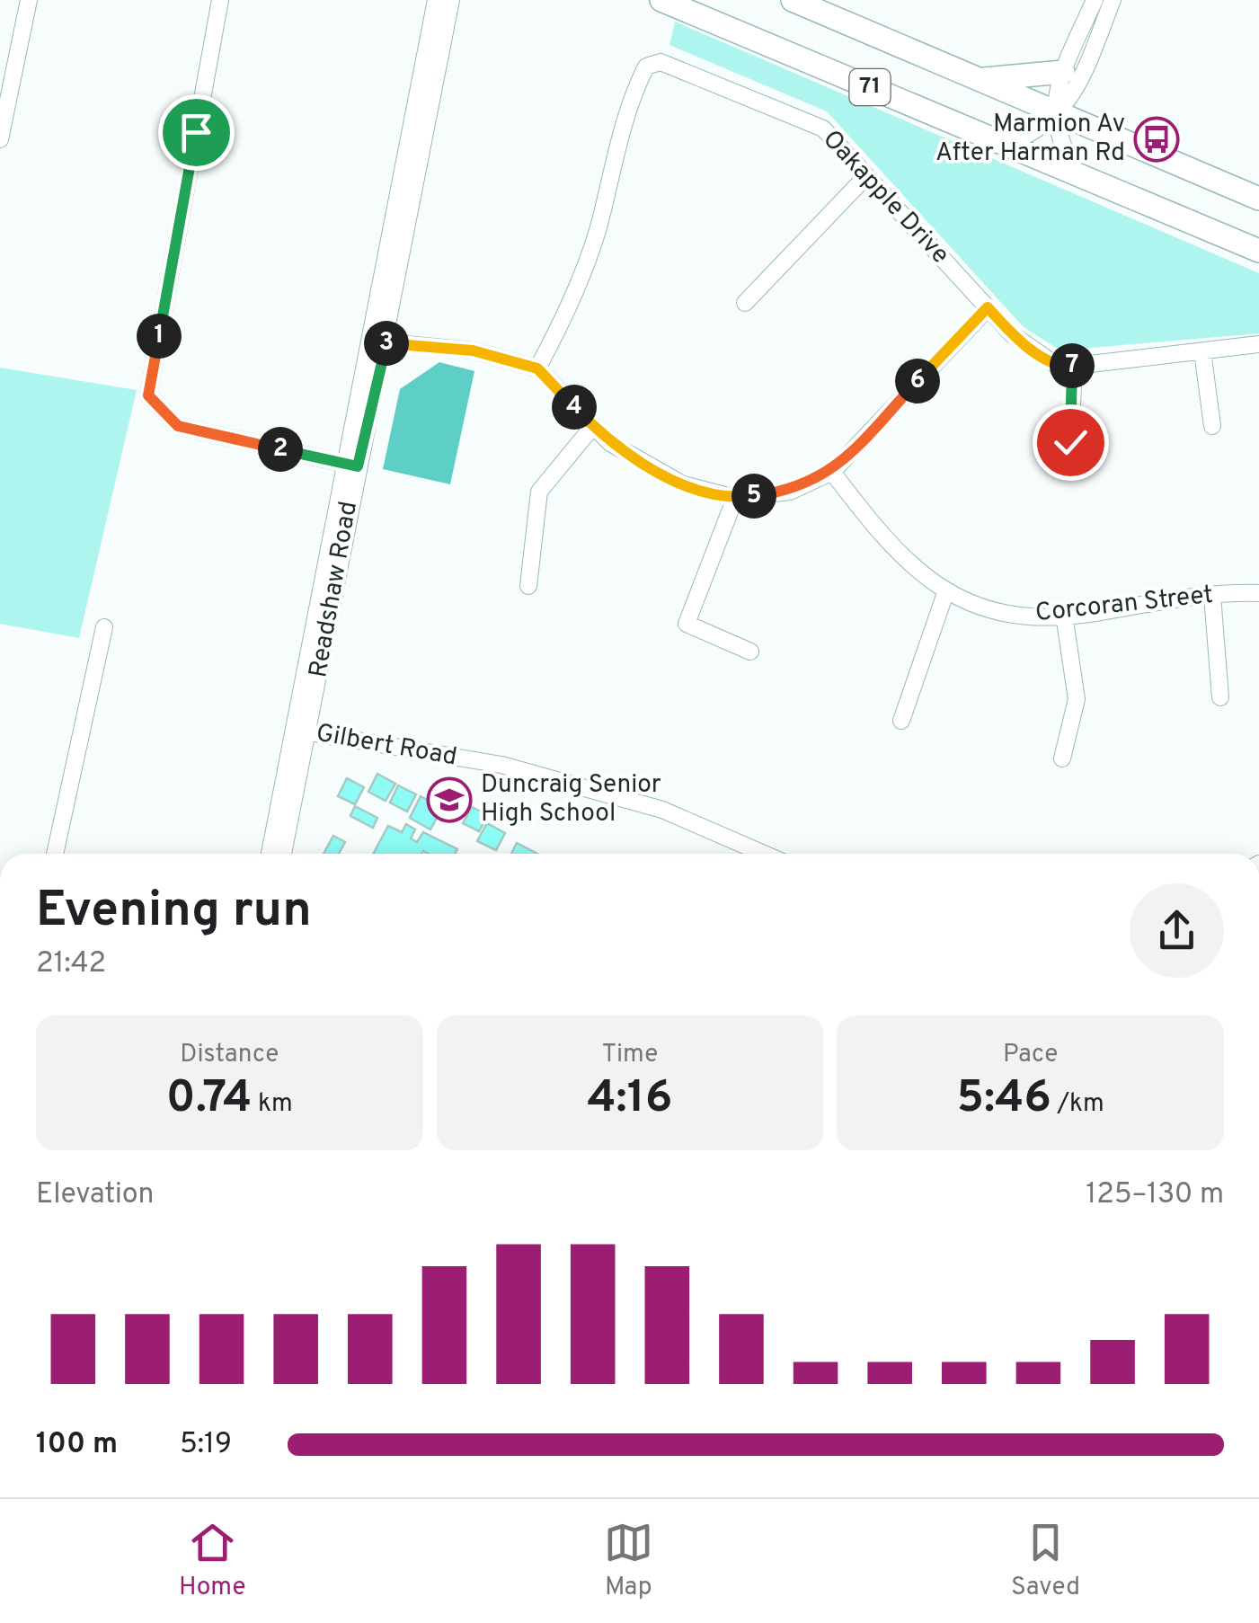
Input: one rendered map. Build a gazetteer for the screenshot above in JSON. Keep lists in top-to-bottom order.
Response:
{
  "streets": {
    "highway": ["71"],
    "street": [
      "Oakapple Drive",
      "Readshaw Road",
      "Corcoran Street",
      "Gilbert Road"
    ]
  },
  "crossings": [
    ["Readshaw Road", "Gilbert Road"]
  ],
  "places": {
    "bus stop": ["Marmion Av After Harman Rd"],
    "school or university": ["Duncraig Senior High School"]
  },
  "page": {
    "pins": [
      "1",
      "3",
      "7",
      "6",
      "4",
      "2",
      "5"
    ],
    "heading": ["Evening run", "21:42"],
    "stats": [
      ["Distance", "0.74 km"],
      ["Time", "4:16"],
      ["Pace", "5:46 /km"]
    ],
    "chart": ["Elevation", "125–130 m"],
    "list": [
      {
        "name": "100 m",
        "note": "5:19"
      }
    ],
    "tabs": ["Home", "Map", "Saved"]
  }
}
